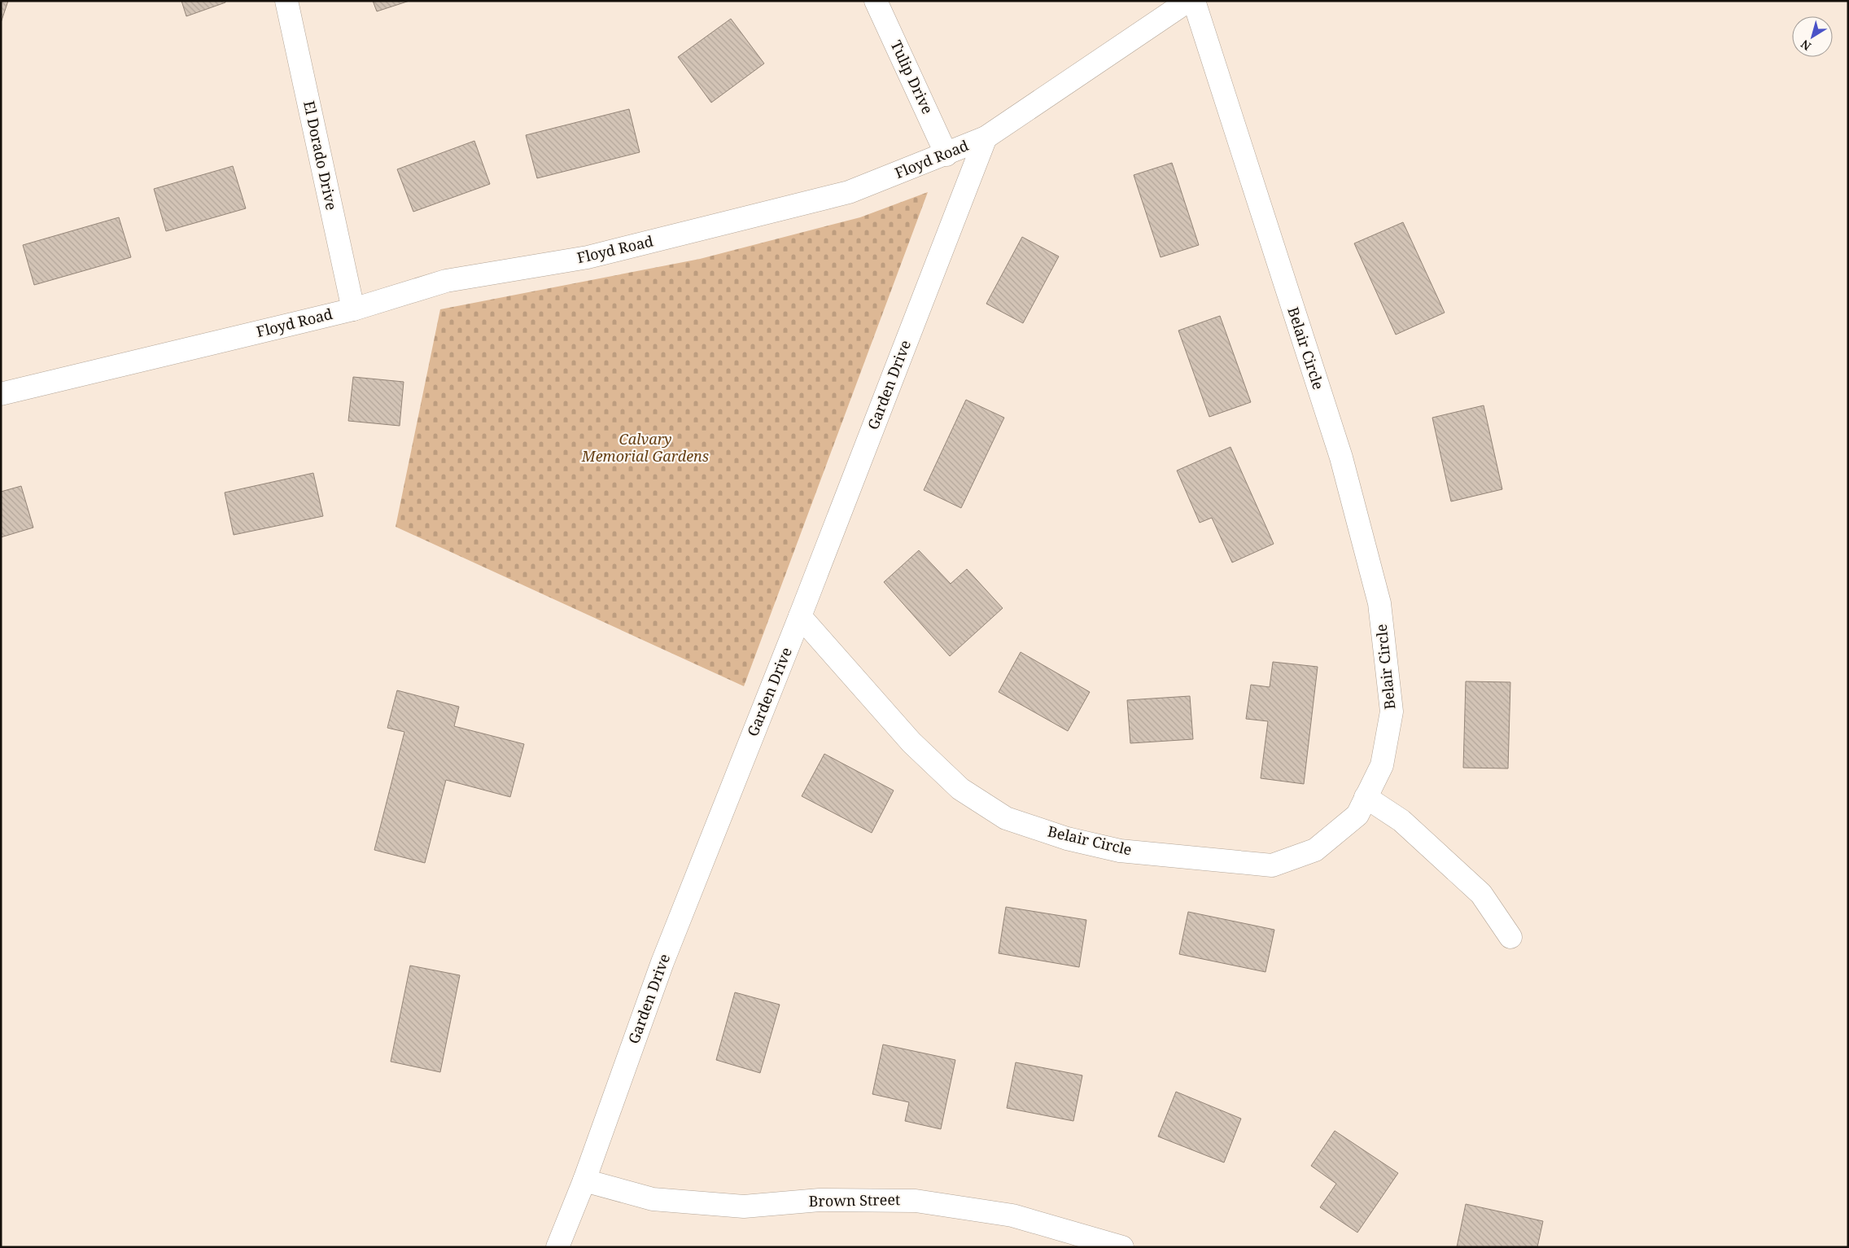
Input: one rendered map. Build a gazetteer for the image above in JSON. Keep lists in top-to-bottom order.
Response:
{
  "streets": {
    "street": [
      "Tulip Drive",
      "El Dorado Drive",
      "Floyd Road",
      "Belair Circle",
      "Garden Drive",
      "Brown Street"
    ]
  },
  "crossings": [
    ["Tulip Drive", "Floyd Road"],
    ["El Dorado Drive", "Floyd Road"],
    ["Floyd Road", "Garden Drive"],
    ["Belair Circle", "Garden Drive"],
    ["Garden Drive", "Brown Street"]
  ],
  "parks": ["Calvary Memorial Gardens"],
  "north": "bottom left"
}
